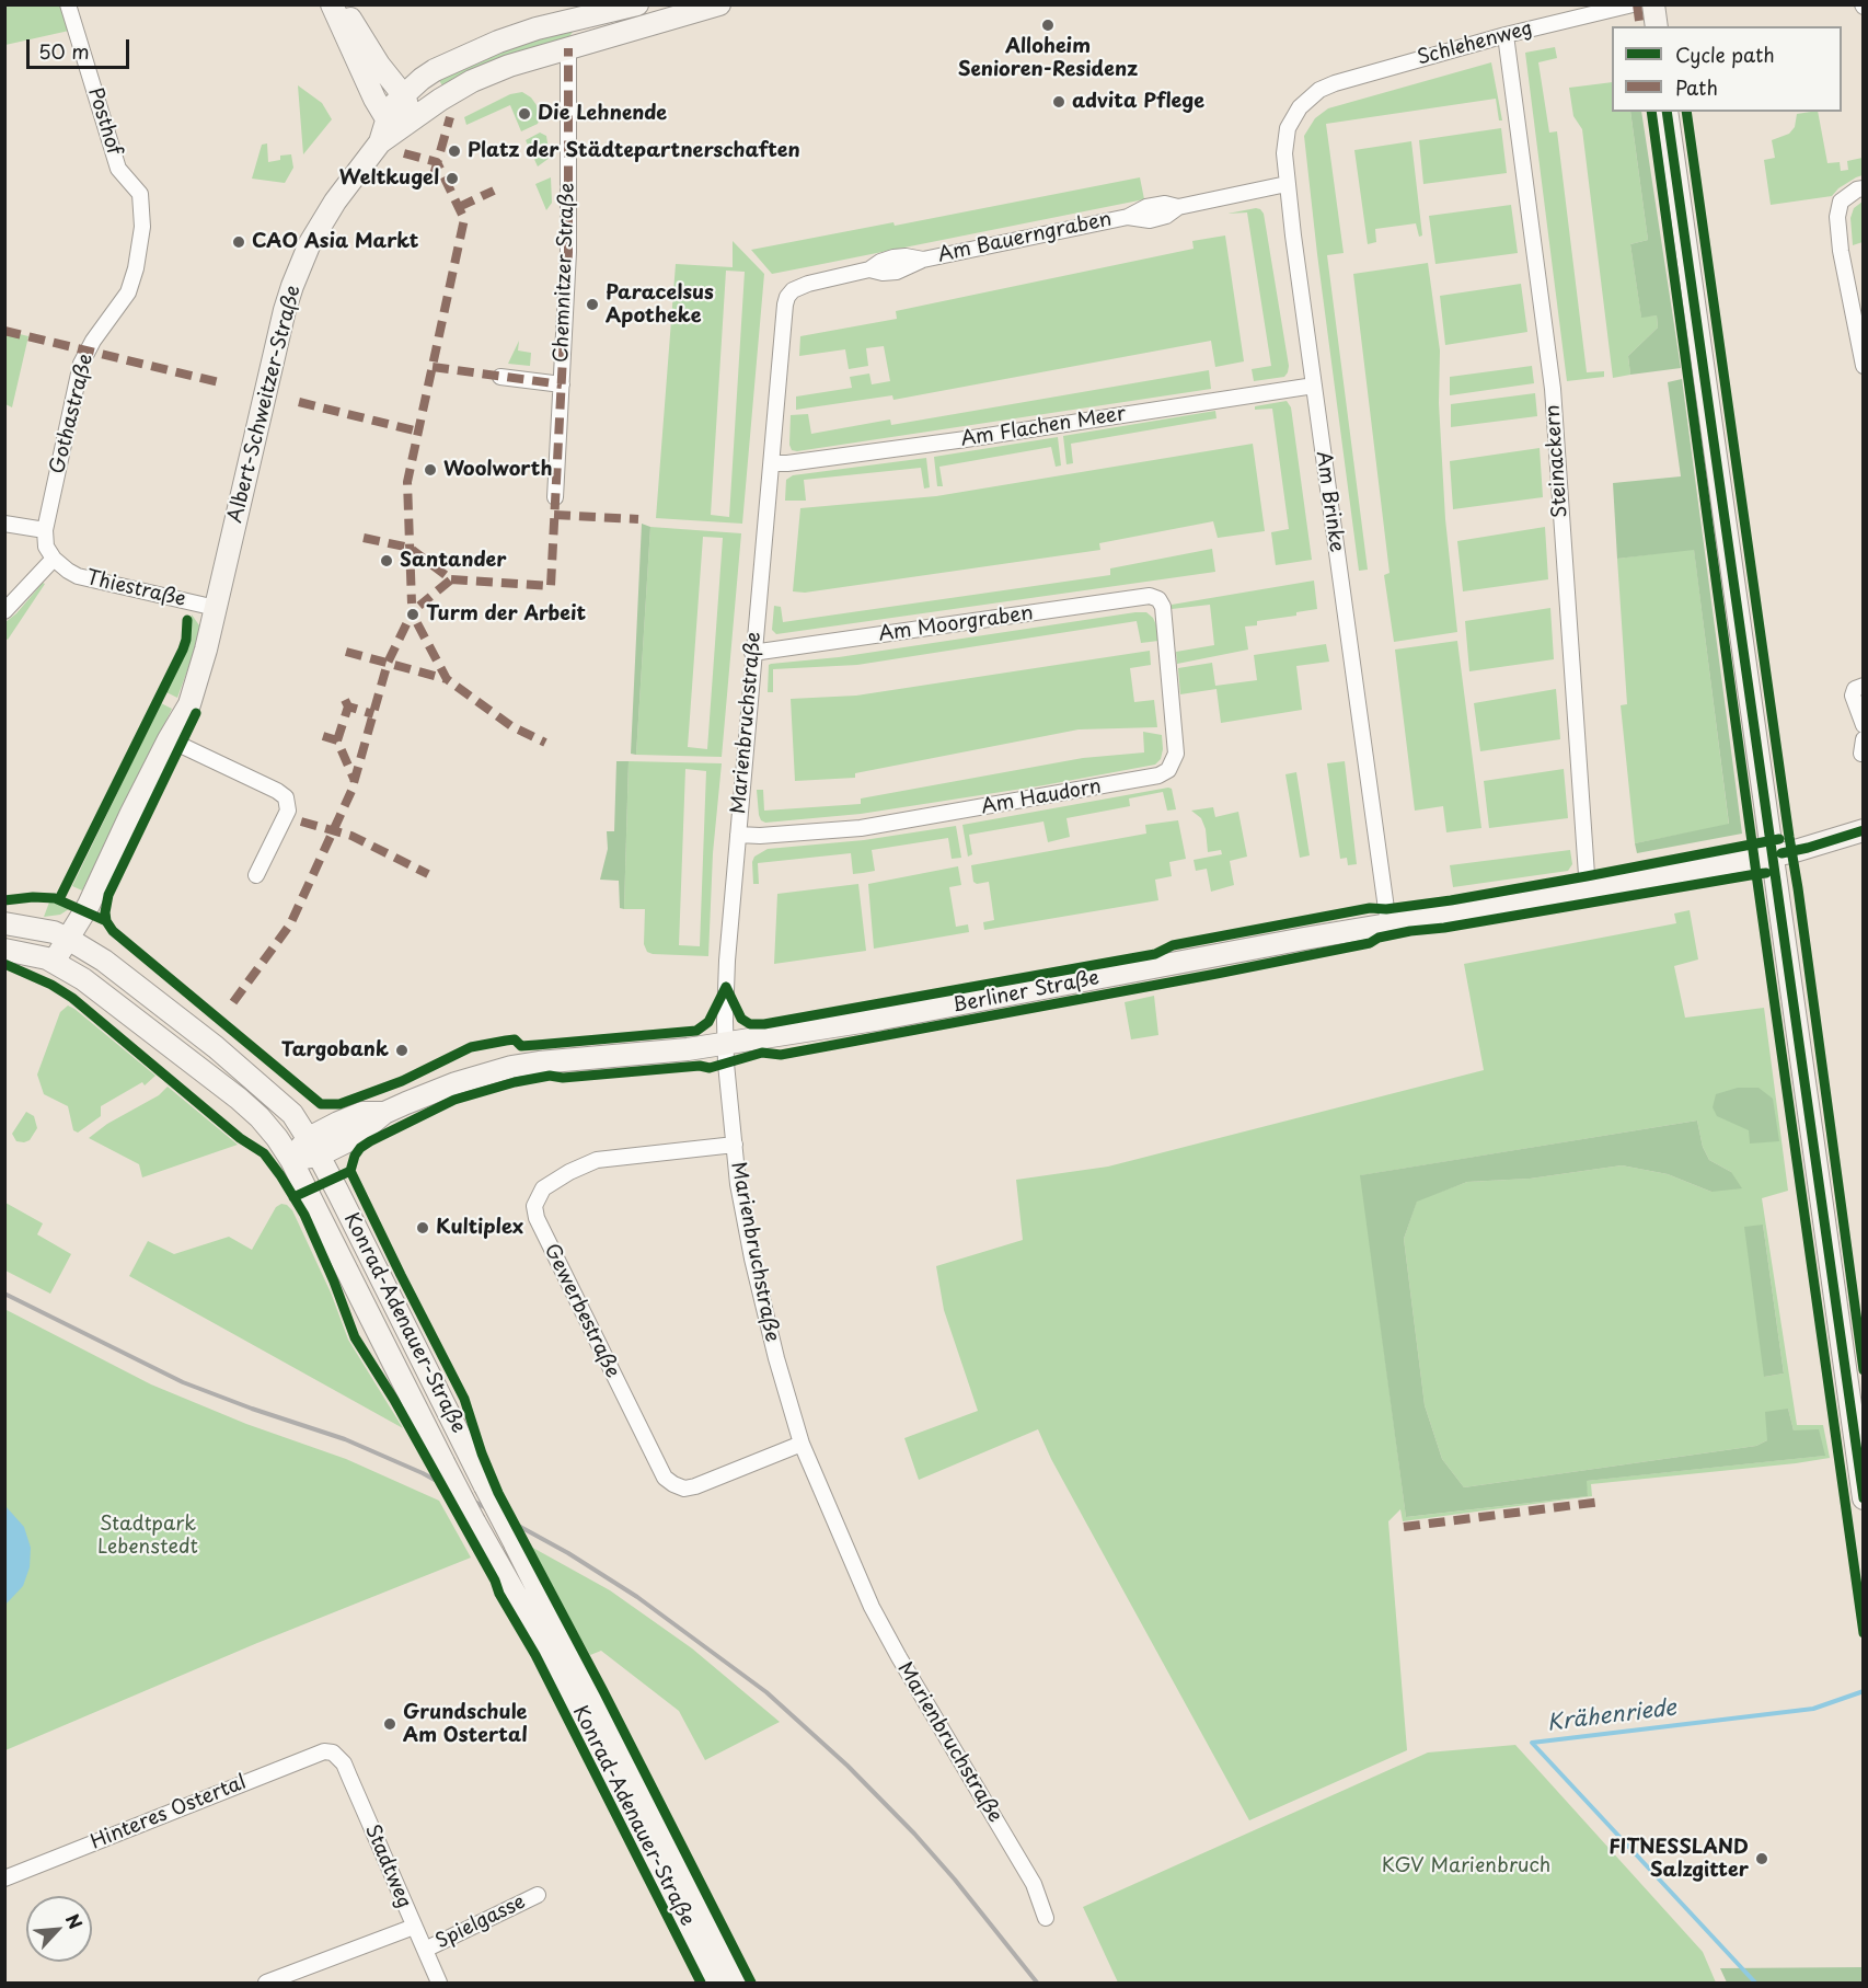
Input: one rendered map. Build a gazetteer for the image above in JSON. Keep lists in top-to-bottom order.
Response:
{
  "streets": {
    "street": [
      "Schlehenweg",
      "Posthof",
      "Am Bauerngraben",
      "Chemnitzer Straße",
      "Albert-Schweitzer-Straße",
      "Gothastraße",
      "Am Flachen Meer",
      "Steinackern",
      "Am Brinke",
      "Thiestraße",
      "Am Moorgraben",
      "Marienbruchstraße",
      "Am Haudorn",
      "Berliner Straße",
      "Gewerbestraße",
      "Konrad-Adenauer-Straße",
      "Hinteres Ostertal",
      "Stadtweg",
      "Spielgasse"
    ]
  },
  "crossings": [
    ["Schlehenweg", "Steinackern"],
    ["Schlehenweg", "Am Brinke"],
    ["Posthof", "Gothastraße"],
    ["Am Bauerngraben", "Am Brinke"],
    ["Am Bauerngraben", "Marienbruchstraße"],
    ["Albert-Schweitzer-Straße", "Thiestraße"],
    ["Albert-Schweitzer-Straße", "Konrad-Adenauer-Straße"],
    ["Am Flachen Meer", "Am Brinke"],
    ["Am Flachen Meer", "Marienbruchstraße"],
    ["Steinackern", "Berliner Straße"],
    ["Am Brinke", "Berliner Straße"],
    ["Am Moorgraben", "Marienbruchstraße"],
    ["Am Moorgraben", "Am Haudorn"],
    ["Marienbruchstraße", "Am Haudorn"],
    ["Marienbruchstraße", "Berliner Straße"],
    ["Marienbruchstraße", "Gewerbestraße"],
    ["Berliner Straße", "Konrad-Adenauer-Straße"],
    ["Hinteres Ostertal", "Stadtweg"],
    ["Stadtweg", "Spielgasse"]
  ],
  "water": ["Krähenriede"],
  "parks": ["Stadtpark Lebenstedt", "KGV Marienbruch"],
  "places": [
    "Alloheim Senioren-Residenz",
    "advita Pflege",
    "Die Lehnende",
    "Platz der Städtepartnerschaften",
    "Weltkugel",
    "CAO Asia Markt",
    "Paracelsus Apotheke",
    "Woolworth",
    "Santander",
    "Turm der Arbeit",
    "Targobank",
    "Kultiplex",
    "Grundschule Am Ostertal",
    "FITNESSLAND Salzgitter"
  ],
  "legend": ["Cycle path", "Path"],
  "scale_bar": "50 m",
  "north": "top right"
}
